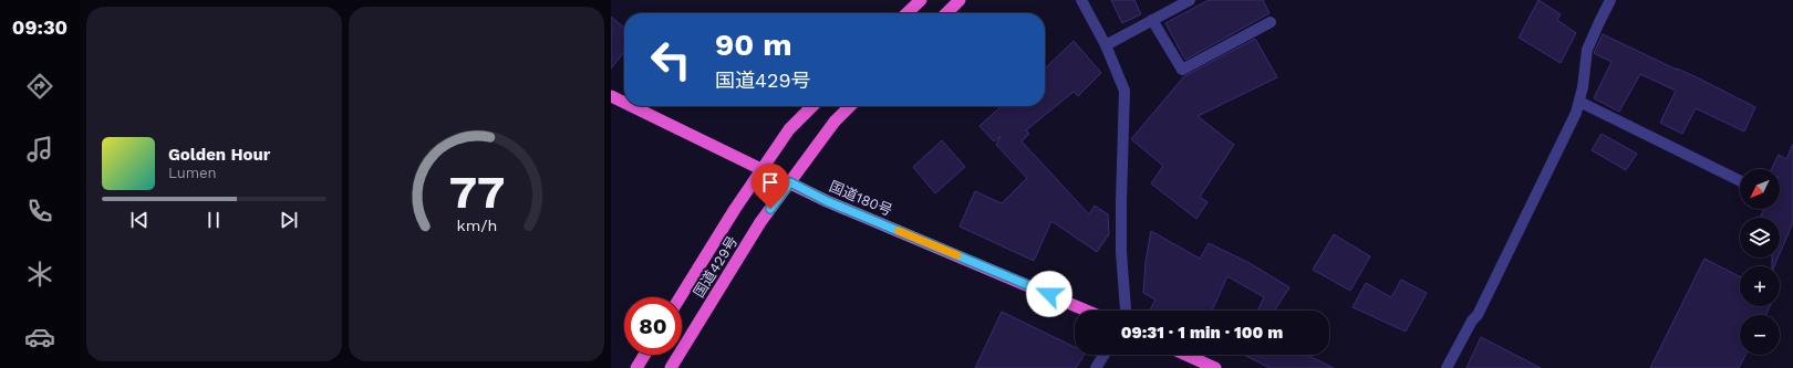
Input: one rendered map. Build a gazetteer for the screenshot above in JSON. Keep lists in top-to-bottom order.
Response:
{
  "streets": {
    "highway": ["国道180号", "国道429号"]
  },
  "crossings": [
    ["国道180号", "国道429号"]
  ],
  "north": "bottom left",
  "page": {
    "tabs": "09:30",
    "turn": ["90 m", "国道429号"],
    "song": ["Golden Hour", "Lumen"],
    "map_buttons": ["+", "−"],
    "limit": "80",
    "trip": "09:31 · 1 min · 100 m",
    "gauge": ["77", "km/h"]
  }
}
